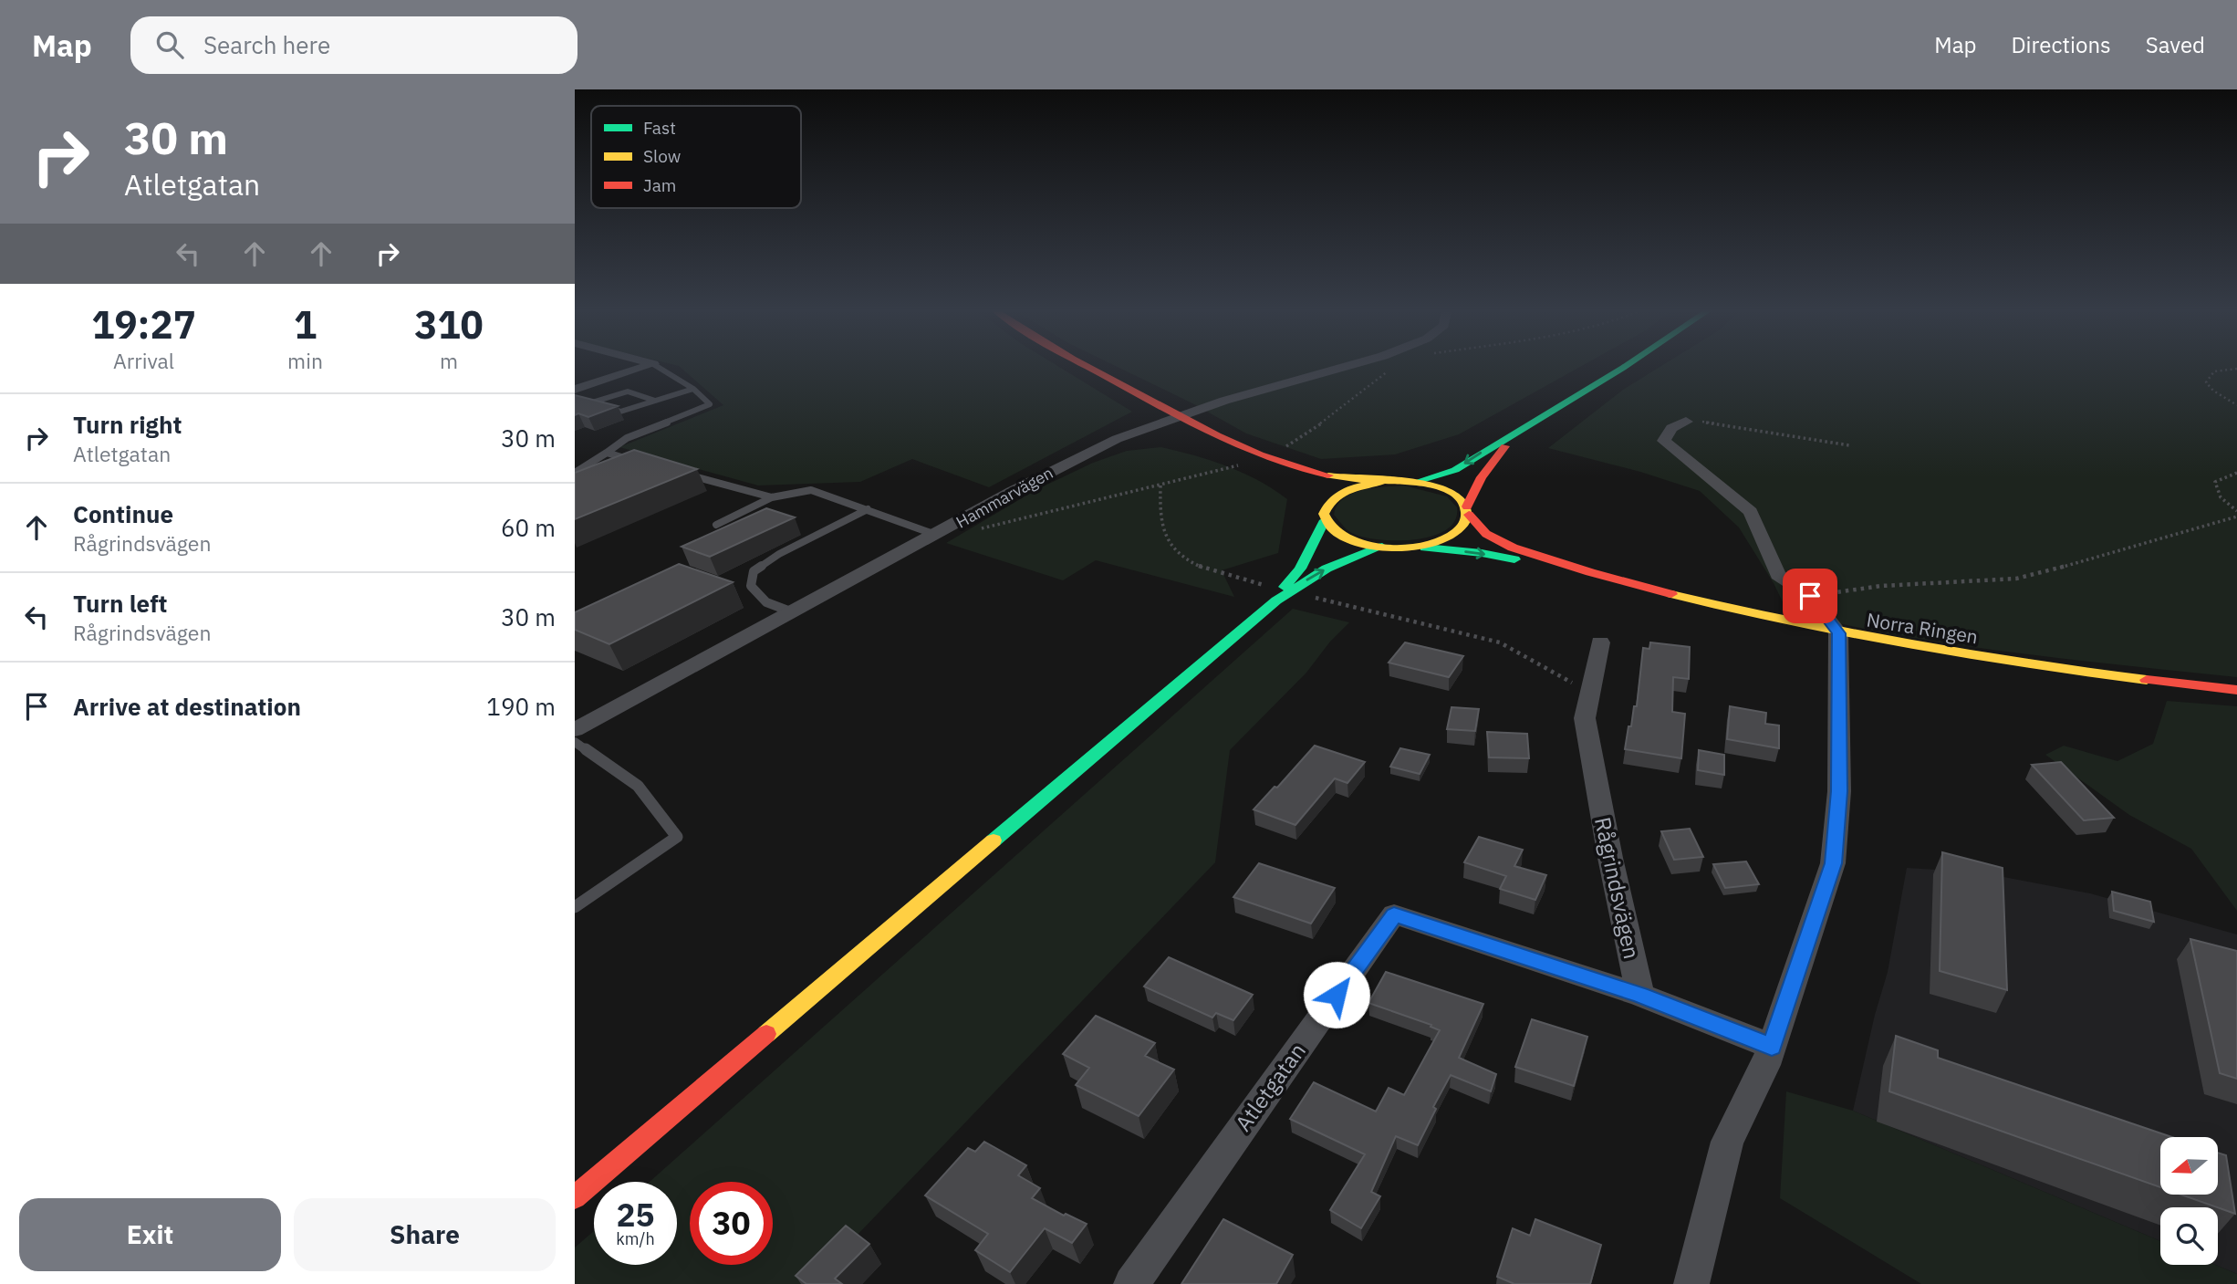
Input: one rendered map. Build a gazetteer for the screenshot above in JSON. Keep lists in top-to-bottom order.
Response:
{
  "streets": {
    "main road": ["Norra Ringen"],
    "street": ["Hammarvägen", "Rågrindsvägen", "Atletgatan"]
  },
  "crossings": [
    ["Rågrindsvägen", "Atletgatan"]
  ],
  "legend": ["Fast", "Slow", "Jam"],
  "north": "left",
  "page": {
    "header": "Map",
    "search": "Search here",
    "nav": ["Map", "Directions", "Saved"],
    "turn": ["30 m", "Atletgatan"],
    "eta": [
      "19:27",
      "Arrival",
      "1",
      "min",
      "310",
      "m"
    ],
    "list": [
      {
        "name": "Turn right",
        "note": "Atletgatan",
        "value": "30 m"
      },
      {
        "name": "Continue",
        "note": "Rågrindsvägen",
        "value": "60 m"
      },
      {
        "name": "Turn left",
        "note": "Rågrindsvägen",
        "value": "30 m"
      },
      {
        "name": "Arrive at destination",
        "value": "190 m"
      }
    ],
    "speed": "25 km/h",
    "limit": "30",
    "buttons": ["Exit", "Share"]
  }
}
